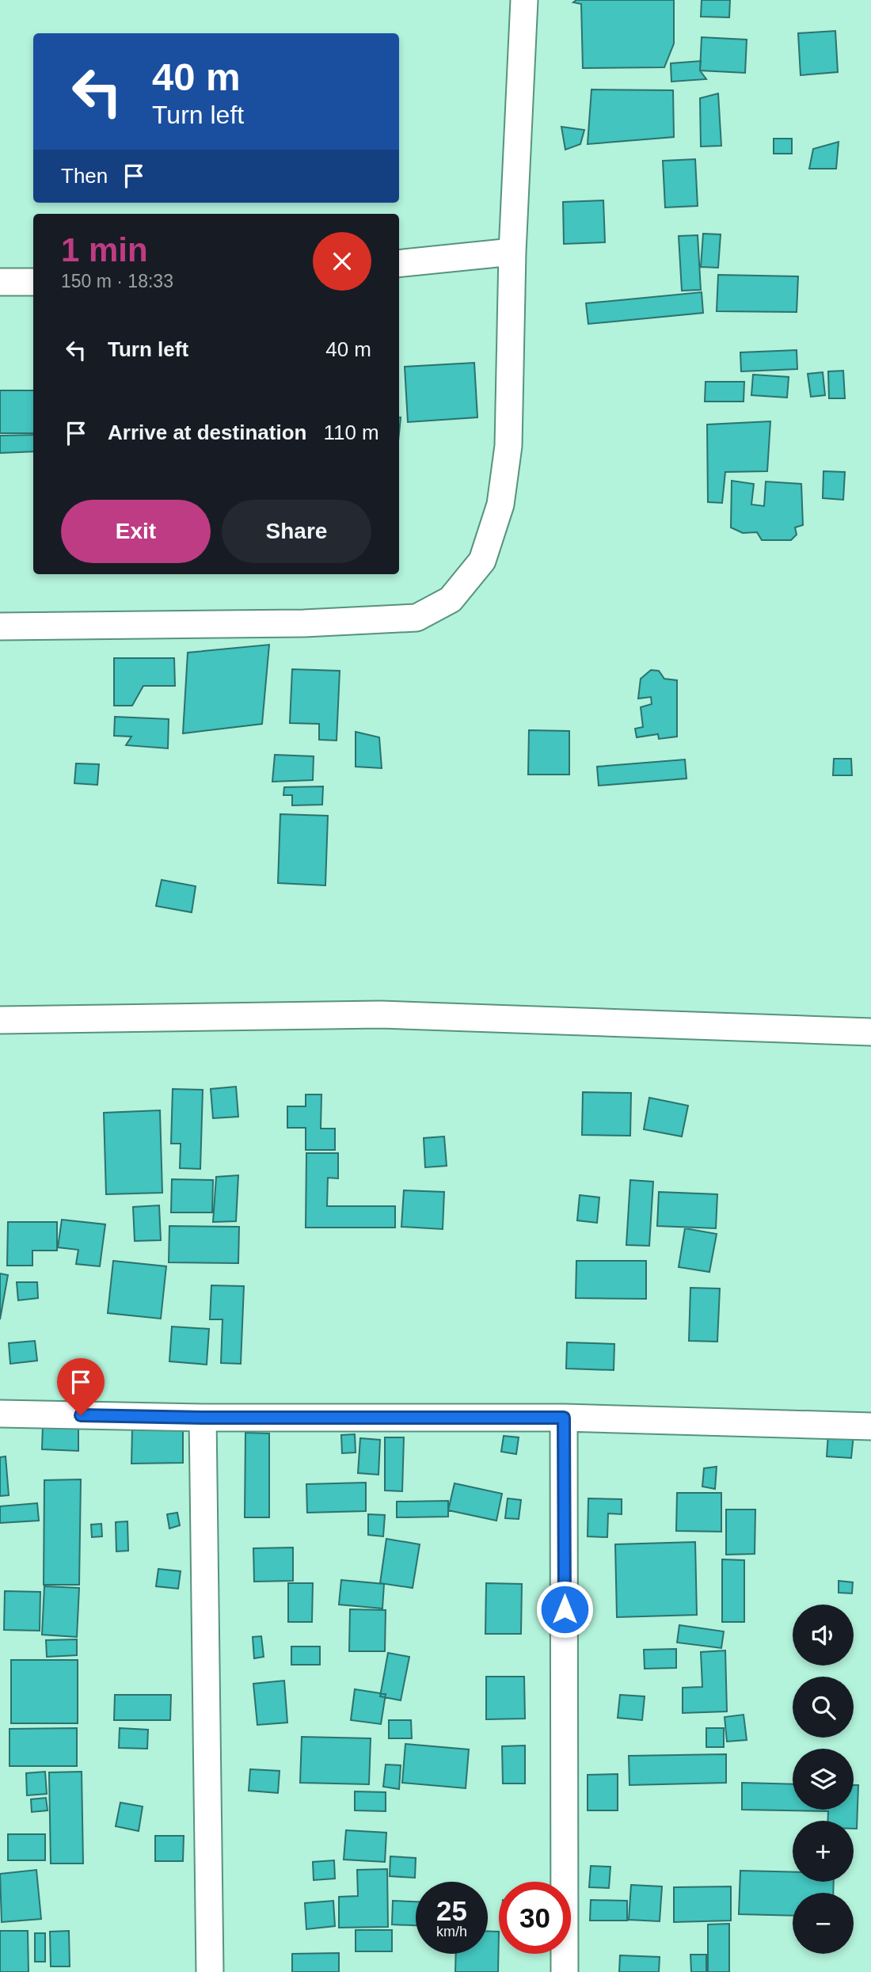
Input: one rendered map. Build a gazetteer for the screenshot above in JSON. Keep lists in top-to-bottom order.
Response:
{
  "page": {
    "turn": ["40 m", "Turn left"],
    "then": "Then",
    "heading": ["1 min", "150 m · 18:33"],
    "list": [
      {
        "name": "Turn left",
        "value": "40 m"
      },
      {
        "name": "Arrive at destination",
        "value": "110 m"
      }
    ],
    "buttons": ["Exit", "Share"],
    "map_buttons": ["+", "−"],
    "speed": "25 km/h",
    "limit": "30"
  }
}
